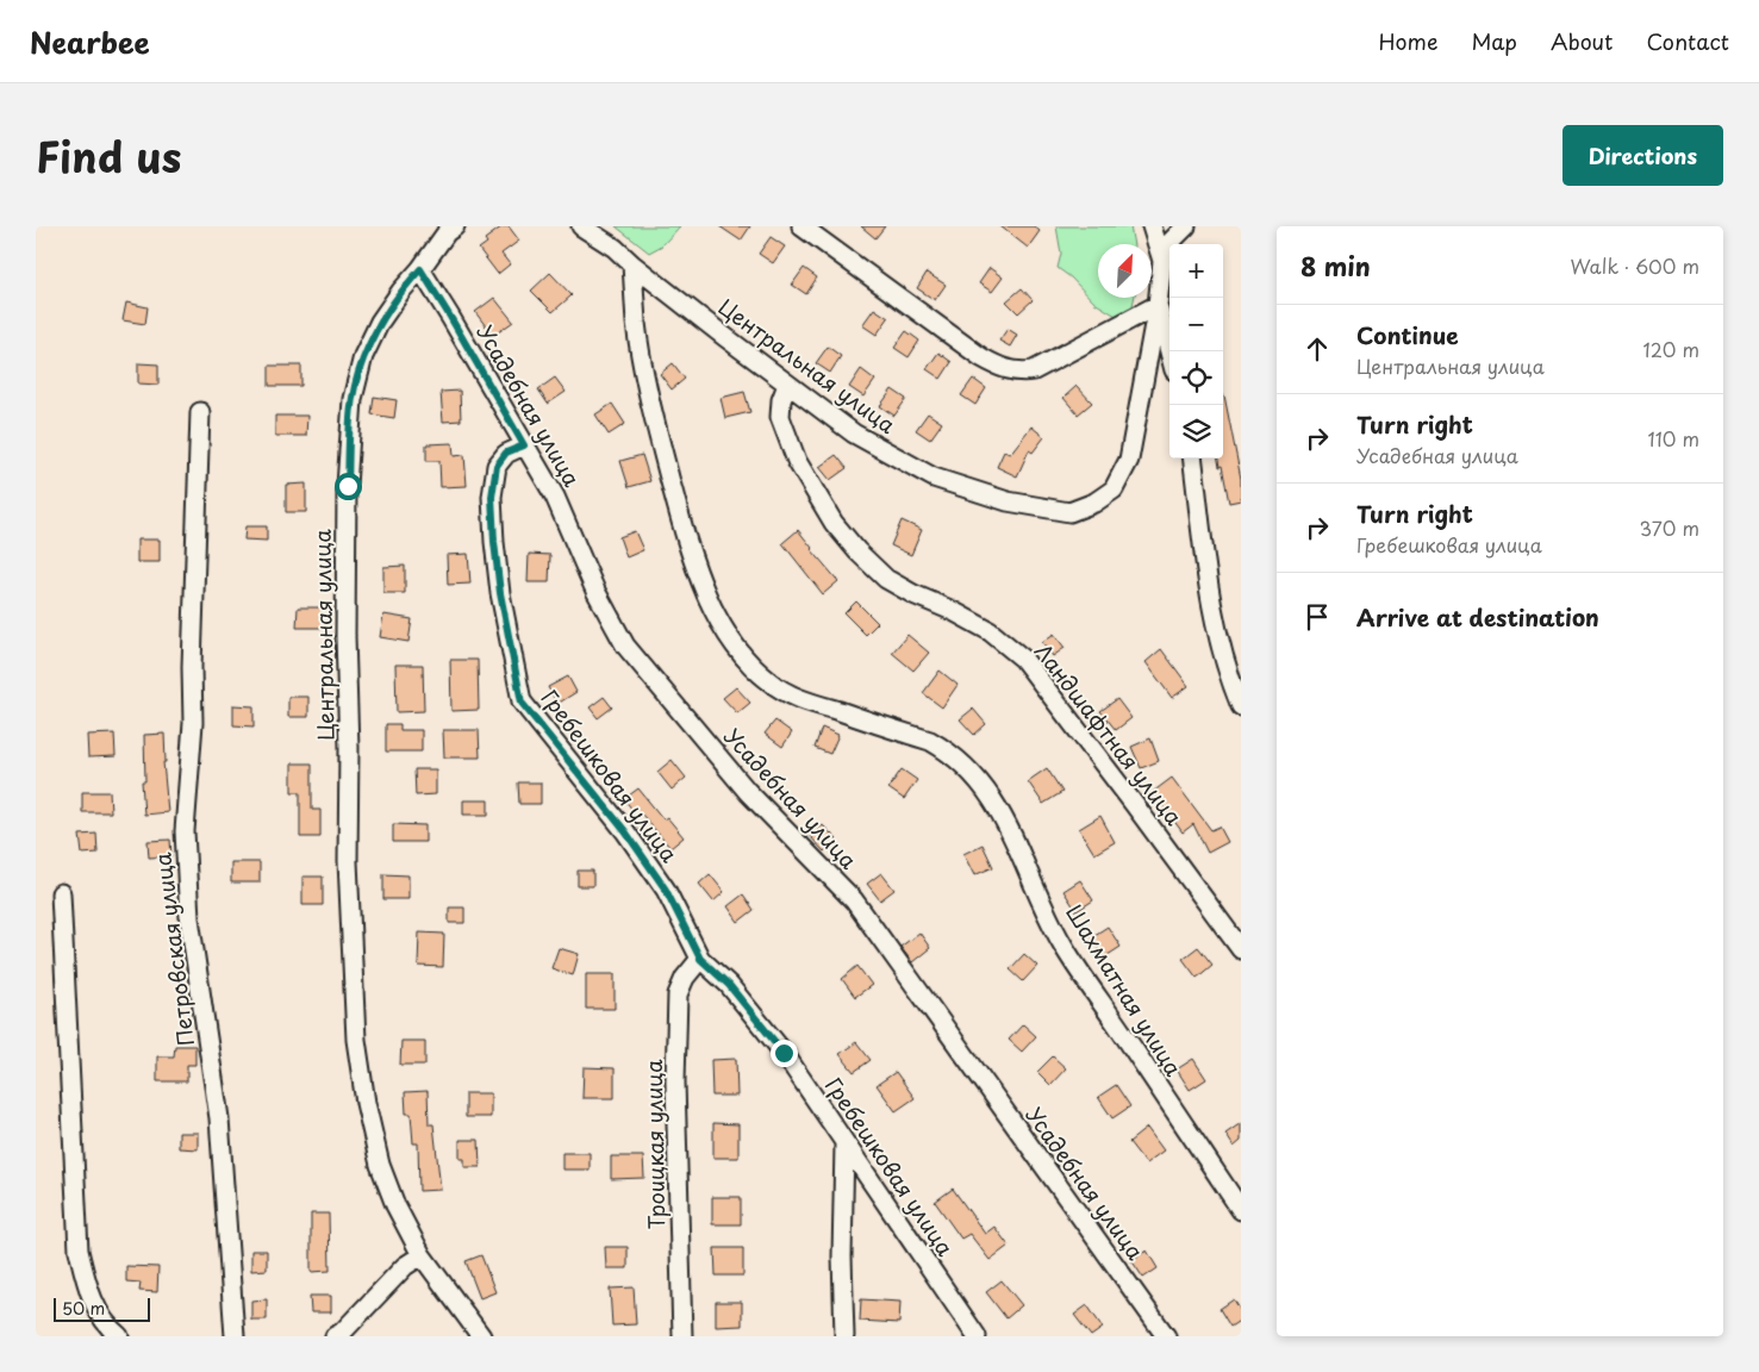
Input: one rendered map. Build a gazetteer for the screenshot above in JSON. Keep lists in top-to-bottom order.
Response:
{
  "streets": {
    "street": [
      "Центральная улица",
      "Усадебная улица",
      "Ландшафтная улица",
      "Гребешковая улица",
      "Петровская улица",
      "Шахматная улица",
      "Троицкая улица"
    ]
  },
  "crossings": [
    ["Центральная улица", "Усадебная улица"],
    ["Центральная улица", "Ландшафтная улица"],
    ["Центральная улица", "Шахматная улица"],
    ["Усадебная улица", "Гребешковая улица"],
    ["Гребешковая улица", "Троицкая улица"]
  ],
  "scale_bar": "50 m",
  "north": "top right",
  "page": {
    "header": "Nearbee",
    "nav": [
      "Home",
      "Map",
      "About",
      "Contact"
    ],
    "title": "Find us",
    "buttons": "Directions",
    "heading": ["8 min", "Walk · 600 m"],
    "map_buttons": ["+", "−"],
    "list": [
      ["Continue", "Центральная улица", "120 m"],
      ["Turn right", "Усадебная улица", "110 m"],
      ["Turn right", "Гребешковая улица", "370 m"],
      "Arrive at destination"
    ],
    "scale": "50 m"
  }
}
